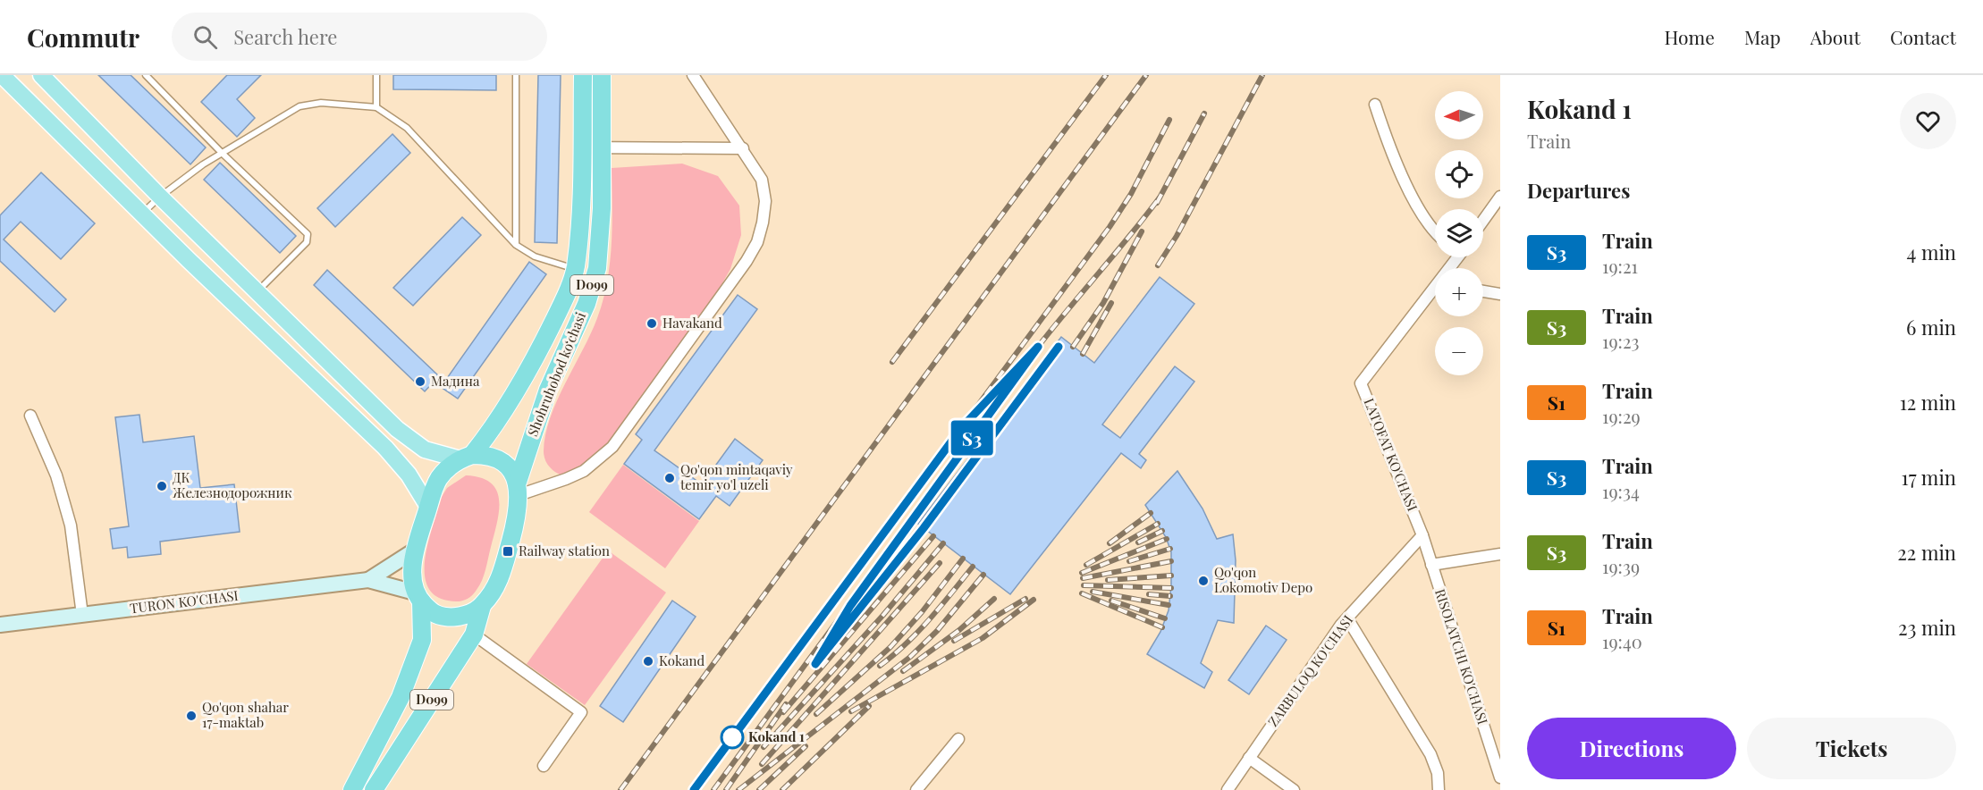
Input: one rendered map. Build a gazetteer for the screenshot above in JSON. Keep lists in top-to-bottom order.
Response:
{
  "streets": {
    "highway": ["D099", "Shohruhobod koʻchasi"],
    "main road": ["TURON KO'CHASI"],
    "street": ["LATOFAT KO'CHASI", "RISOLATCHI KO'CHASI", "ZARBULOQ KO'CHASI"]
  },
  "crossings": [
    ["D099", "Shohruhobod koʻchasi"],
    ["D099", "TURON KO'CHASI"],
    ["Shohruhobod koʻchasi", "TURON KO'CHASI"],
    ["LATOFAT KO'CHASI", "RISOLATCHI KO'CHASI"],
    ["LATOFAT KO'CHASI", "ZARBULOQ KO'CHASI"],
    ["RISOLATCHI KO'CHASI", "ZARBULOQ KO'CHASI"]
  ],
  "places": {
    "other": [
      "Havakand",
      "Мадина",
      "Qo'qon mintaqaviy temir yo'l uzeli",
      "ДК Железнодорожник",
      "Qo'qon Lokomotiv Depo",
      "Kokand",
      "Qo'qon shahar 17-maktab",
      "Kokand 1"
    ],
    "transit": ["Railway station"]
  },
  "north": "left",
  "page": {
    "header": "Commutr",
    "search": "Search here",
    "nav": [
      "Home",
      "Map",
      "About",
      "Contact"
    ],
    "on_map": "S3",
    "heading": [
      ["Kokand 1", "Train"],
      "Departures"
    ],
    "map_buttons": ["+", "−"],
    "list": [
      {
        "mark": "S3",
        "name": "Train",
        "note": "19:21",
        "value": "4 min"
      },
      {
        "mark": "S3",
        "name": "Train",
        "note": "19:23",
        "value": "6 min"
      },
      {
        "mark": "S1",
        "name": "Train",
        "note": "19:29",
        "value": "12 min"
      },
      {
        "mark": "S3",
        "name": "Train",
        "note": "19:34",
        "value": "17 min"
      },
      {
        "mark": "S3",
        "name": "Train",
        "note": "19:39",
        "value": "22 min"
      },
      {
        "mark": "S1",
        "name": "Train",
        "note": "19:40",
        "value": "23 min"
      }
    ],
    "buttons": ["Directions", "Tickets"]
  }
}
